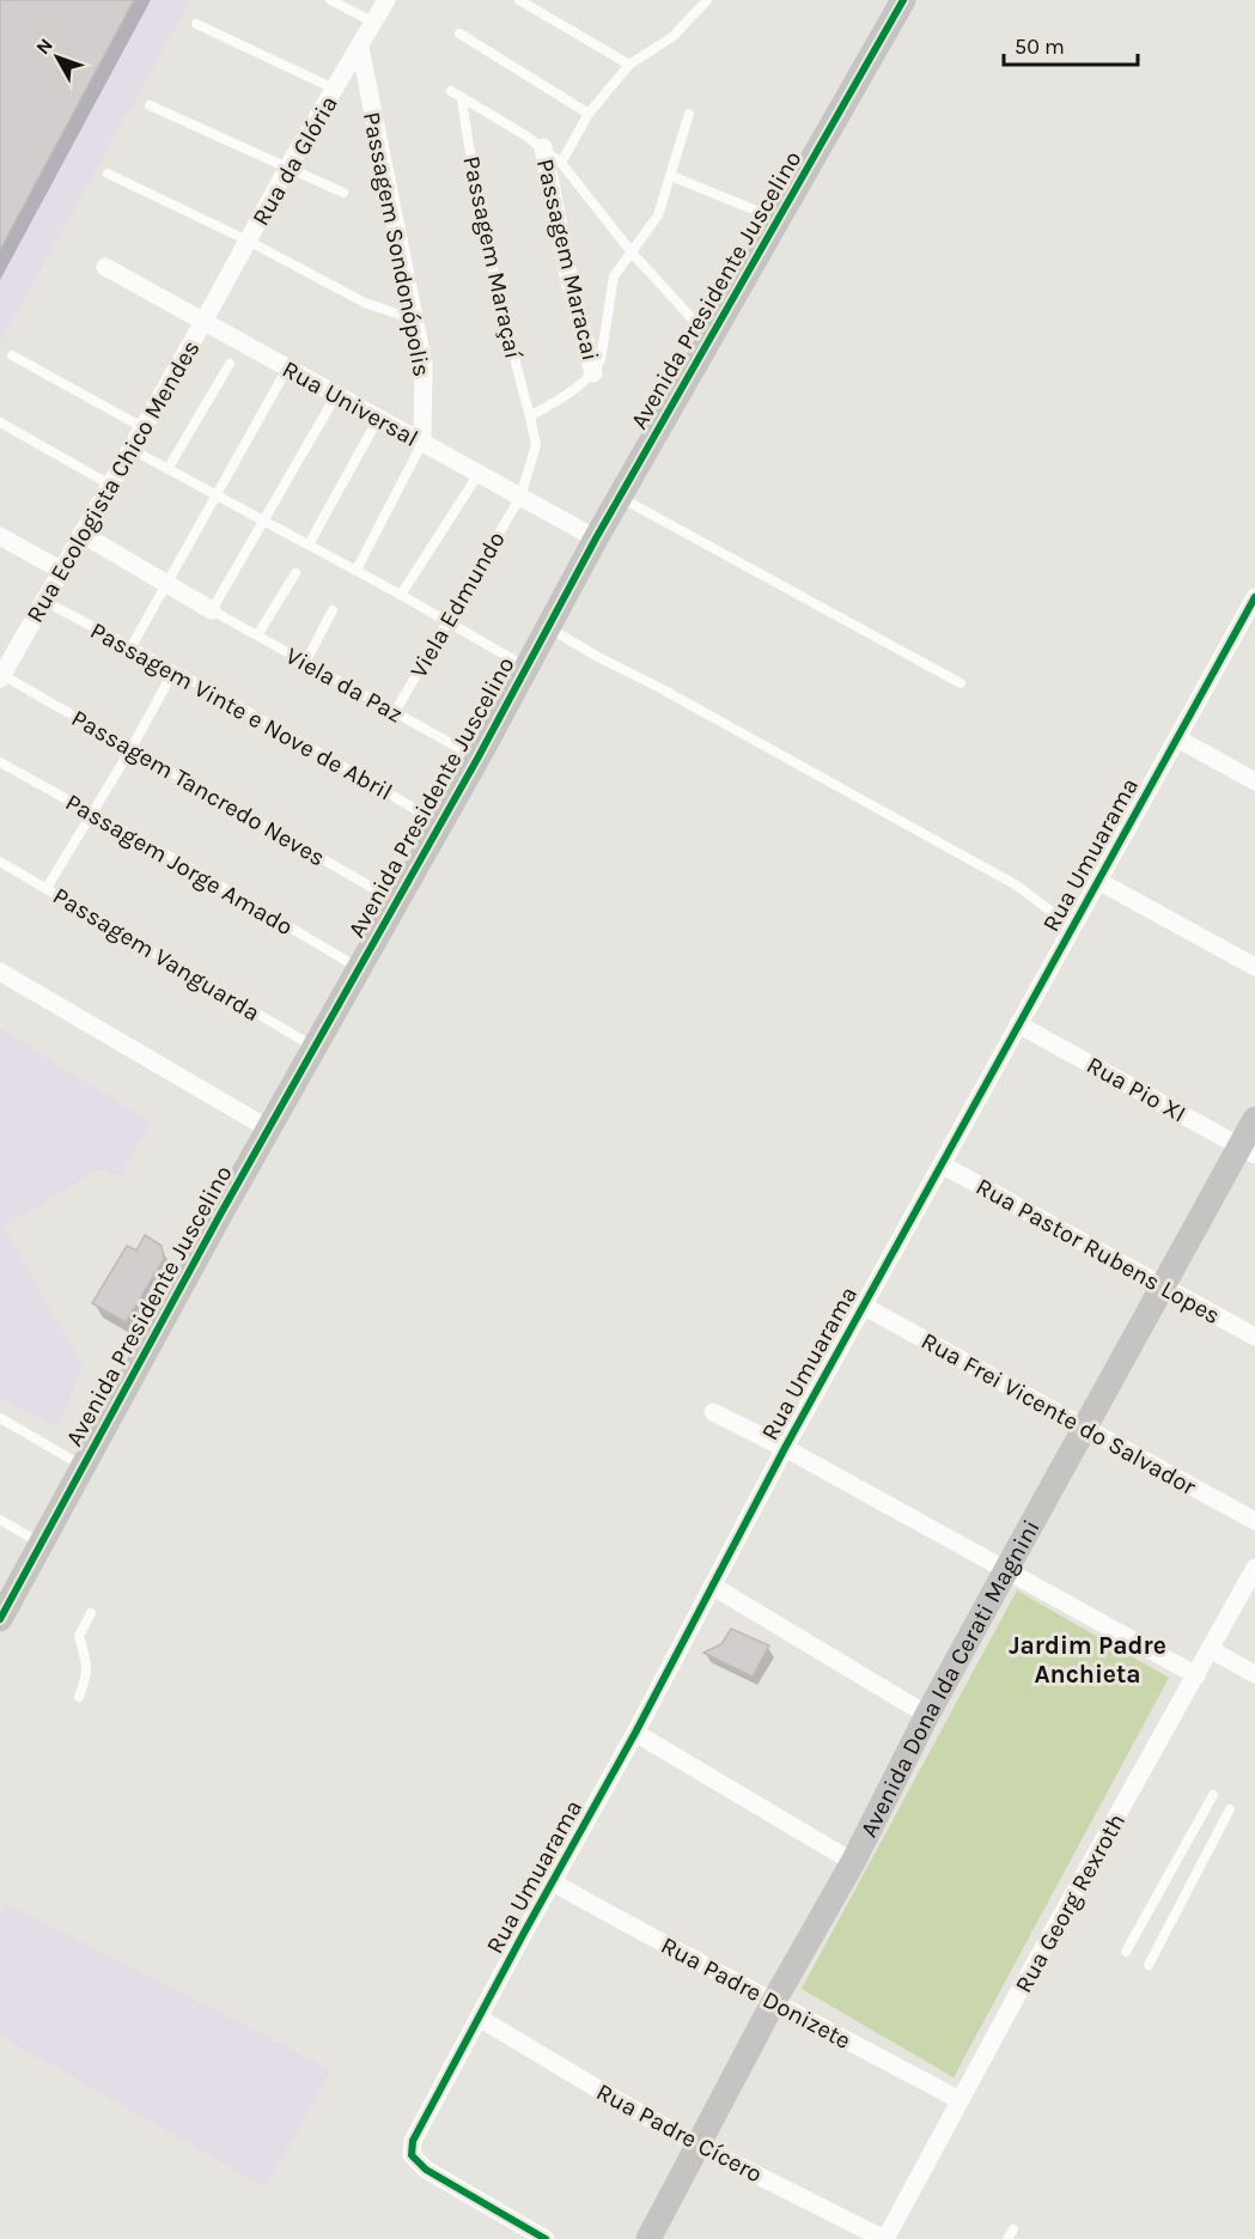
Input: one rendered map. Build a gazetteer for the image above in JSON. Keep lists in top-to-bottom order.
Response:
{
  "streets": {
    "street": [
      "Rua da Glória",
      "Passagem Sondonópolis",
      "Passagem Maracai",
      "Avenida Presidente Juscelino",
      "Rua Universal",
      "Rua Ecologista Chico Mendes",
      "Rua Umuarama",
      "Rua Pio XI",
      "Rua Pastor Rubens Lopes",
      "Rua Frei Vicente do Salvador",
      "Avenida Dona Ida Cerati Magnini",
      "Rua Georg Rexroth",
      "Rua Padre Donizete",
      "Rua Padre Cícero"
    ],
    "lane": [
      "Passagem Maraçaí",
      "Viela Edmundo",
      "Viela da Paz",
      "Passagem Vinte e Nove de Abril",
      "Passagem Tancredo Neves",
      "Passagem Jorge Amado",
      "Passagem Vanguarda"
    ]
  },
  "crossings": [
    ["Rua da Glória", "Passagem Sondonópolis"],
    ["Rua da Glória", "Rua Universal"],
    ["Rua da Glória", "Rua Ecologista Chico Mendes"],
    ["Passagem Sondonópolis", "Rua Universal"],
    ["Passagem Maraçaí", "Rua Universal"],
    ["Passagem Maraçaí", "Viela Edmundo"],
    ["Avenida Presidente Juscelino", "Rua Universal"],
    ["Avenida Presidente Juscelino", "Viela da Paz"],
    ["Avenida Presidente Juscelino", "Passagem Vinte e Nove de Abril"],
    ["Avenida Presidente Juscelino", "Passagem Tancredo Neves"],
    ["Avenida Presidente Juscelino", "Passagem Jorge Amado"],
    ["Avenida Presidente Juscelino", "Passagem Vanguarda"],
    ["Rua Universal", "Rua Ecologista Chico Mendes"],
    ["Rua Universal", "Viela Edmundo"],
    ["Rua Ecologista Chico Mendes", "Passagem Vinte e Nove de Abril"],
    ["Rua Ecologista Chico Mendes", "Passagem Tancredo Neves"],
    ["Viela Edmundo", "Viela da Paz"],
    ["Rua Umuarama", "Rua Pio XI"],
    ["Rua Umuarama", "Rua Pastor Rubens Lopes"],
    ["Rua Umuarama", "Rua Frei Vicente do Salvador"],
    ["Rua Umuarama", "Rua Padre Donizete"],
    ["Rua Umuarama", "Rua Padre Cícero"],
    ["Rua Pio XI", "Avenida Dona Ida Cerati Magnini"],
    ["Rua Pastor Rubens Lopes", "Avenida Dona Ida Cerati Magnini"],
    ["Rua Frei Vicente do Salvador", "Avenida Dona Ida Cerati Magnini"],
    ["Avenida Dona Ida Cerati Magnini", "Rua Padre Donizete"],
    ["Avenida Dona Ida Cerati Magnini", "Rua Padre Cícero"],
    ["Rua Georg Rexroth", "Rua Padre Donizete"],
    ["Rua Georg Rexroth", "Rua Padre Cícero"]
  ],
  "districts": ["Jardim Padre Anchieta"],
  "scale_bar": "50 m",
  "north": "top left"
}
